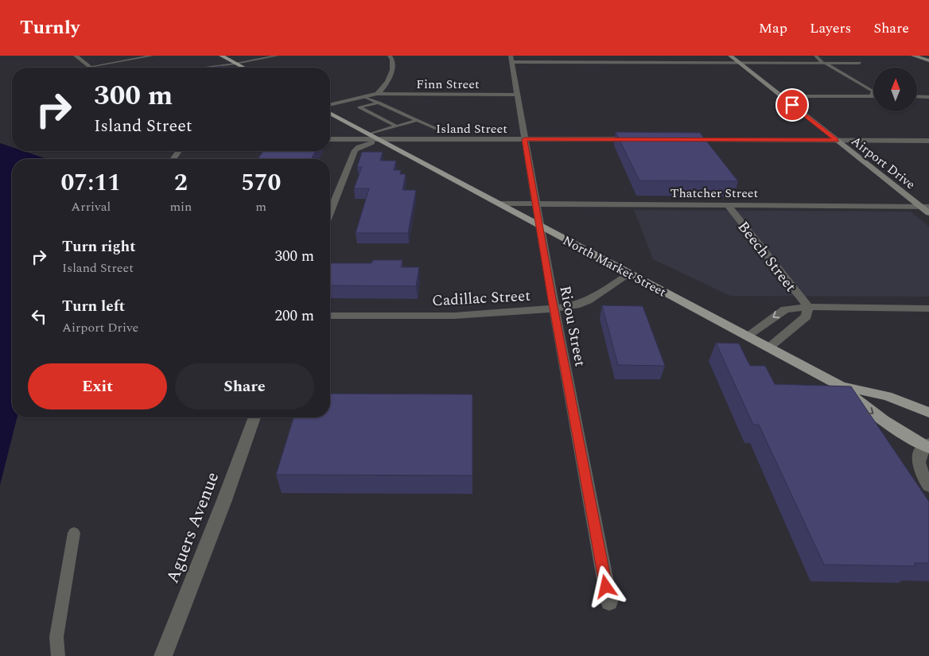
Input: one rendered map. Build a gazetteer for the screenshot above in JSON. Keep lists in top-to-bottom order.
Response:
{
  "streets": {
    "main road": ["North Market Street"],
    "street": [
      "Finn Street",
      "Island Street",
      "Airport Drive",
      "Thatcher Street",
      "Beech Street",
      "Cadillac Street",
      "Ricou Street",
      "Aguers Avenue"
    ]
  },
  "crossings": [
    ["Finn Street", "Ricou Street"],
    ["Island Street", "North Market Street"],
    ["Island Street", "Ricou Street"],
    ["Airport Drive", "Thatcher Street"],
    ["Thatcher Street", "Beech Street"],
    ["Thatcher Street", "North Market Street"],
    ["Thatcher Street", "Ricou Street"],
    ["North Market Street", "Cadillac Street"],
    ["North Market Street", "Ricou Street"],
    ["Cadillac Street", "Ricou Street"]
  ],
  "north": "top",
  "page": {
    "header": "Turnly",
    "nav": ["Map", "Layers", "Share"],
    "turn": ["300 m", "Island Street"],
    "eta": [
      "07:11",
      "Arrival",
      "2",
      "min",
      "570",
      "m"
    ],
    "list": [
      {
        "name": "Turn right",
        "note": "Island Street",
        "value": "300 m"
      },
      {
        "name": "Turn left",
        "note": "Airport Drive",
        "value": "200 m"
      }
    ],
    "buttons": ["Exit", "Share"]
  }
}
